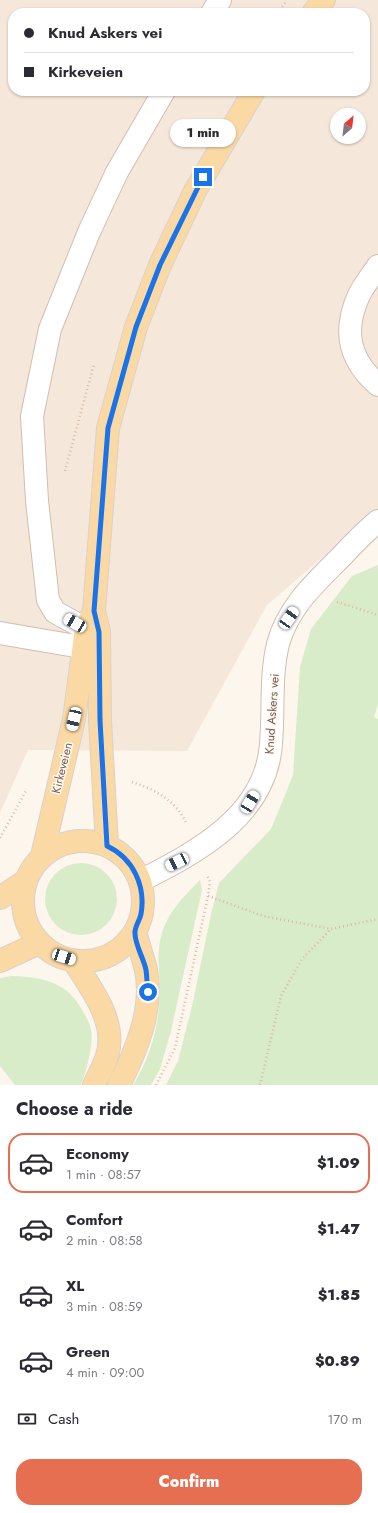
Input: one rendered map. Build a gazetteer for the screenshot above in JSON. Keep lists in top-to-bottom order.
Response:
{
  "streets": {
    "main road": ["Kirkeveien"],
    "street": ["Knud Askers vei"]
  },
  "crossings": [
    ["Knud Askers vei", "Kirkeveien"]
  ],
  "north": "top right",
  "page": {
    "banner": ["Knud Askers vei", "Kirkeveien"],
    "bubble": "1 min",
    "heading": "Choose a ride",
    "list": [
      {
        "name": "Economy",
        "note": "1 min · 08:57",
        "value": "$1.09"
      },
      {
        "name": "Comfort",
        "note": "2 min · 08:58",
        "value": "$1.47"
      },
      {
        "name": "XL",
        "note": "3 min · 08:59",
        "value": "$1.85"
      },
      {
        "name": "Green",
        "note": "4 min · 09:00",
        "value": "$0.89"
      }
    ],
    "pay": ["Cash", "170 m"],
    "buttons": "Confirm"
  }
}
